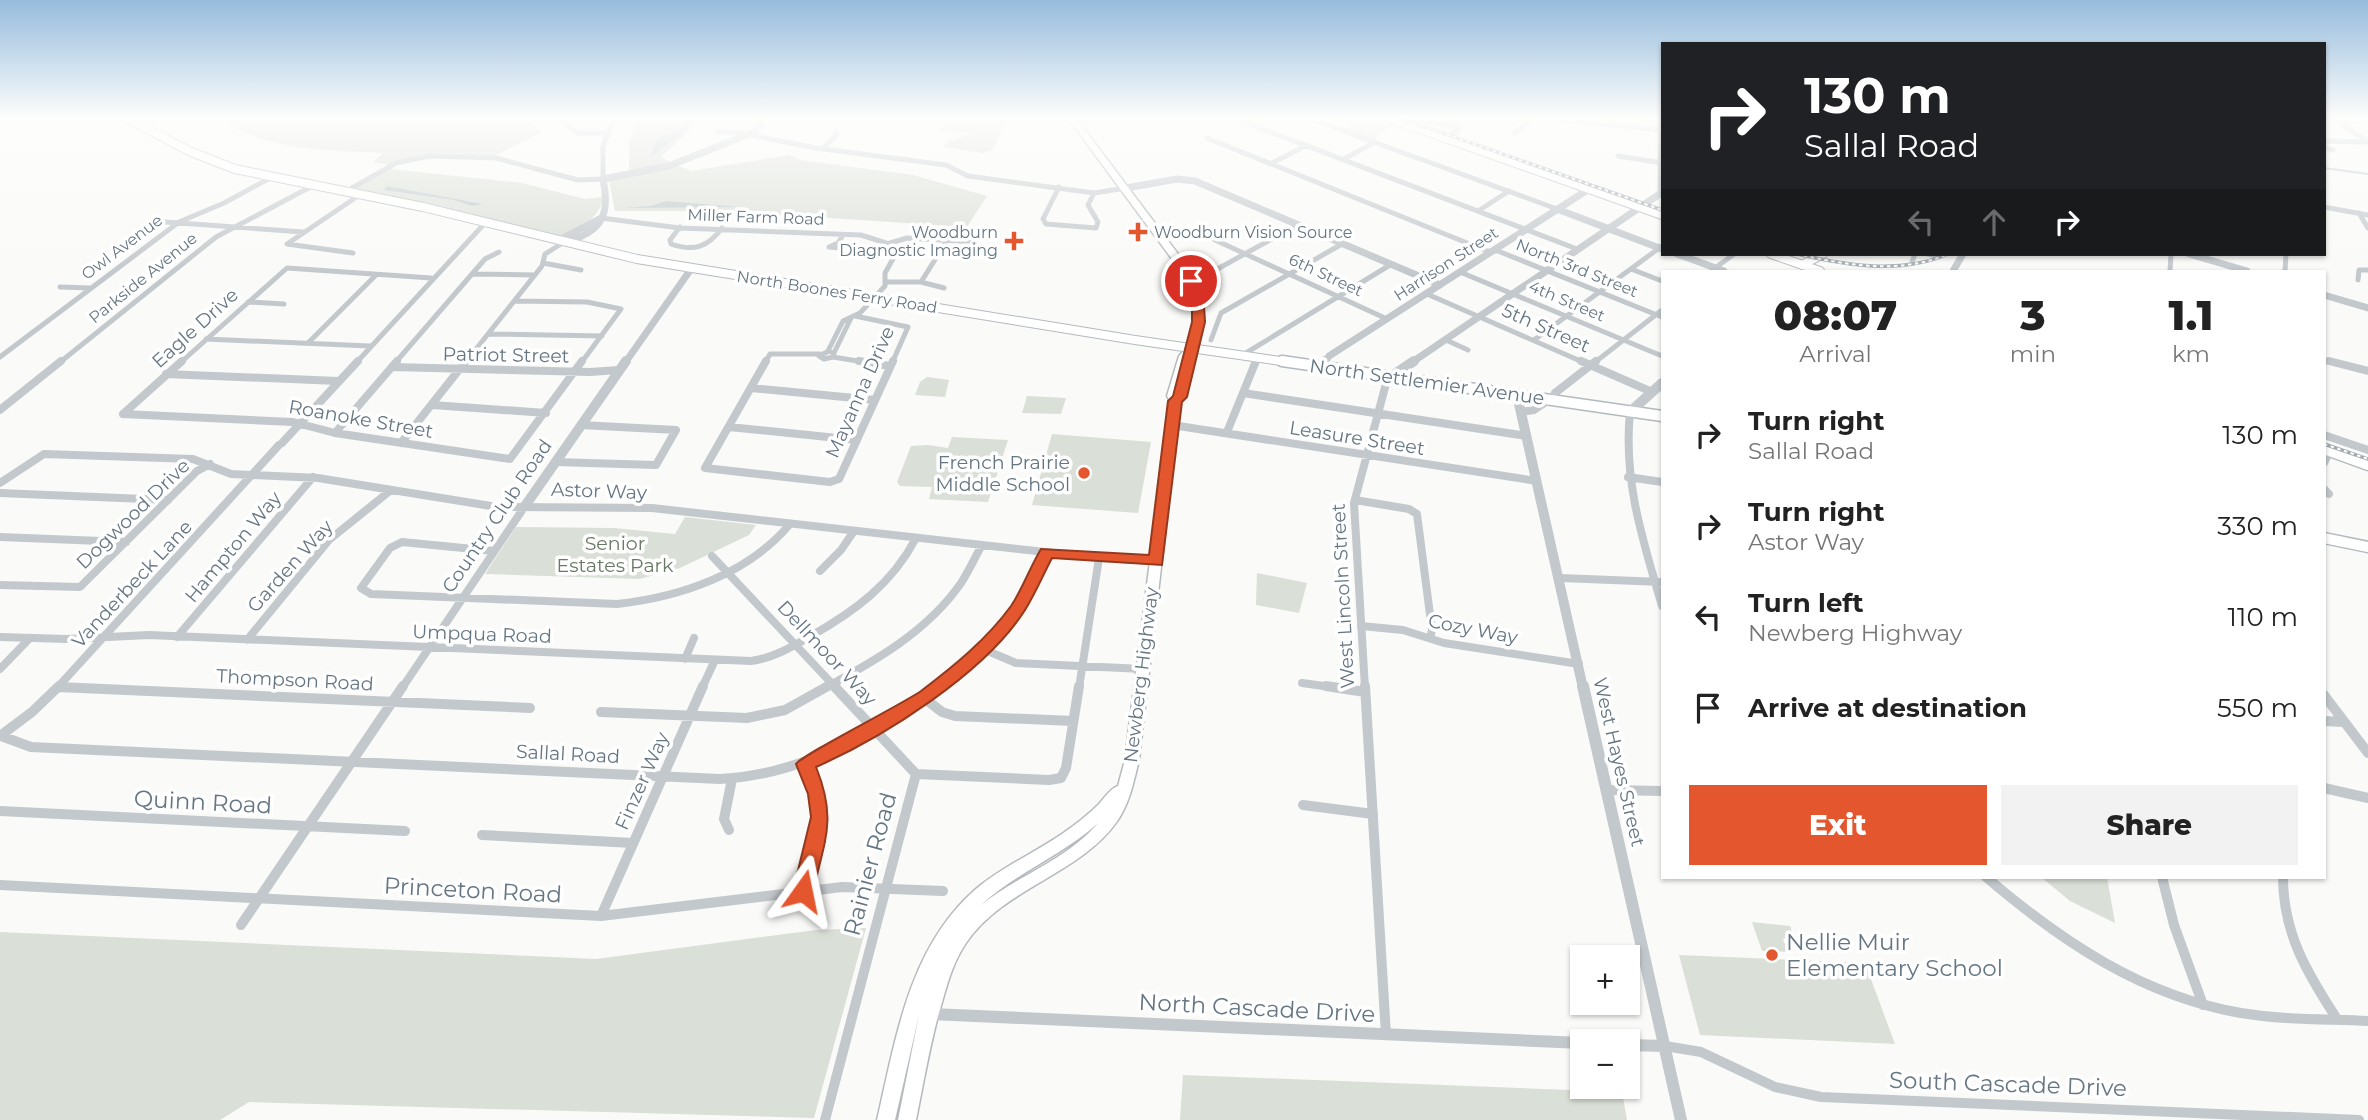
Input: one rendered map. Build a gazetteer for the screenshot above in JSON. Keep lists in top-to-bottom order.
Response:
{
  "streets": {
    "main road": ["North Boones Ferry Road", "North Settlemier Avenue", "Newberg Highway"],
    "street": [
      "Miller Farm Road",
      "Owl Avenue",
      "Harrison Street",
      "North 3rd Street",
      "6th Street",
      "Parkside Avenue",
      "4th Street",
      "Eagle Drive",
      "5th Street",
      "Patriot Street",
      "Mayanna Drive",
      "Roanoke Street",
      "Leasure Street",
      "Astor Way",
      "Dogwood Drive",
      "Country Club Road",
      "Hampton Way",
      "Garden Way",
      "Vanderbeck Lane",
      "West Lincoln Street",
      "Cozy Way",
      "Umpqua Road",
      "Dellmoor Way",
      "Thompson Road",
      "Sallal Road",
      "West Hayes Street",
      "Finzer Way",
      "Quinn Road",
      "Rainier Road",
      "Princeton Road",
      "North Cascade Drive",
      "South Cascade Drive"
    ]
  },
  "crossings": [
    ["Owl Avenue", "North Boones Ferry Road"],
    ["Harrison Street", "North 3rd Street"],
    ["Harrison Street", "6th Street"],
    ["Harrison Street", "4th Street"],
    ["Harrison Street", "5th Street"],
    ["Harrison Street", "North Settlemier Avenue"],
    ["Parkside Avenue", "North Boones Ferry Road"],
    ["North Boones Ferry Road", "North Settlemier Avenue"],
    ["North Boones Ferry Road", "Country Club Road"],
    ["North Boones Ferry Road", "Vanderbeck Lane"],
    ["North Boones Ferry Road", "Newberg Highway"],
    ["Eagle Drive", "Roanoke Street"],
    ["Patriot Street", "Country Club Road"],
    ["North Settlemier Avenue", "West Lincoln Street"],
    ["North Settlemier Avenue", "Newberg Highway"],
    ["North Settlemier Avenue", "West Hayes Street"],
    ["Roanoke Street", "Vanderbeck Lane"],
    ["Leasure Street", "West Lincoln Street"],
    ["Leasure Street", "Newberg Highway"],
    ["Leasure Street", "West Hayes Street"],
    ["Astor Way", "Dogwood Drive"],
    ["Astor Way", "Country Club Road"],
    ["Astor Way", "Hampton Way"],
    ["Astor Way", "Garden Way"],
    ["Astor Way", "Vanderbeck Lane"],
    ["Astor Way", "Umpqua Road"],
    ["Astor Way", "Newberg Highway"],
    ["Astor Way", "Sallal Road"],
    ["Astor Way", "Rainier Road"],
    ["Country Club Road", "Umpqua Road"],
    ["Country Club Road", "Thompson Road"],
    ["Country Club Road", "Sallal Road"],
    ["Country Club Road", "Quinn Road"],
    ["Country Club Road", "Princeton Road"],
    ["Hampton Way", "Umpqua Road"],
    ["Garden Way", "Umpqua Road"],
    ["Vanderbeck Lane", "Umpqua Road"],
    ["Vanderbeck Lane", "Thompson Road"],
    ["Vanderbeck Lane", "Sallal Road"],
    ["West Lincoln Street", "Cozy Way"],
    ["West Lincoln Street", "North Cascade Drive"],
    ["Cozy Way", "West Hayes Street"],
    ["Umpqua Road", "Dellmoor Way"],
    ["Umpqua Road", "Finzer Way"],
    ["Dellmoor Way", "Sallal Road"],
    ["Dellmoor Way", "Rainier Road"],
    ["Newberg Highway", "North Cascade Drive"],
    ["Sallal Road", "Finzer Way"],
    ["West Hayes Street", "South Cascade Drive"],
    ["Finzer Way", "Princeton Road"],
    ["Rainier Road", "Princeton Road"]
  ],
  "parks": ["Senior Estates Park"],
  "places": {
    "health": ["Woodburn Vision Source", "Woodburn Diagnostic Imaging"],
    "other": ["French Prairie Middle School", "Nellie Muir Elementary School"]
  },
  "page": {
    "turn": ["130 m", "Sallal Road"],
    "eta": [
      "08:07",
      "Arrival",
      "3",
      "min",
      "1.1",
      "km"
    ],
    "list": [
      {
        "name": "Turn right",
        "note": "Sallal Road",
        "value": "130 m"
      },
      {
        "name": "Turn right",
        "note": "Astor Way",
        "value": "330 m"
      },
      {
        "name": "Turn left",
        "note": "Newberg Highway",
        "value": "110 m"
      },
      {
        "name": "Arrive at destination",
        "value": "550 m"
      }
    ],
    "buttons": ["Exit", "Share"],
    "map_buttons": ["+", "−"]
  }
}
